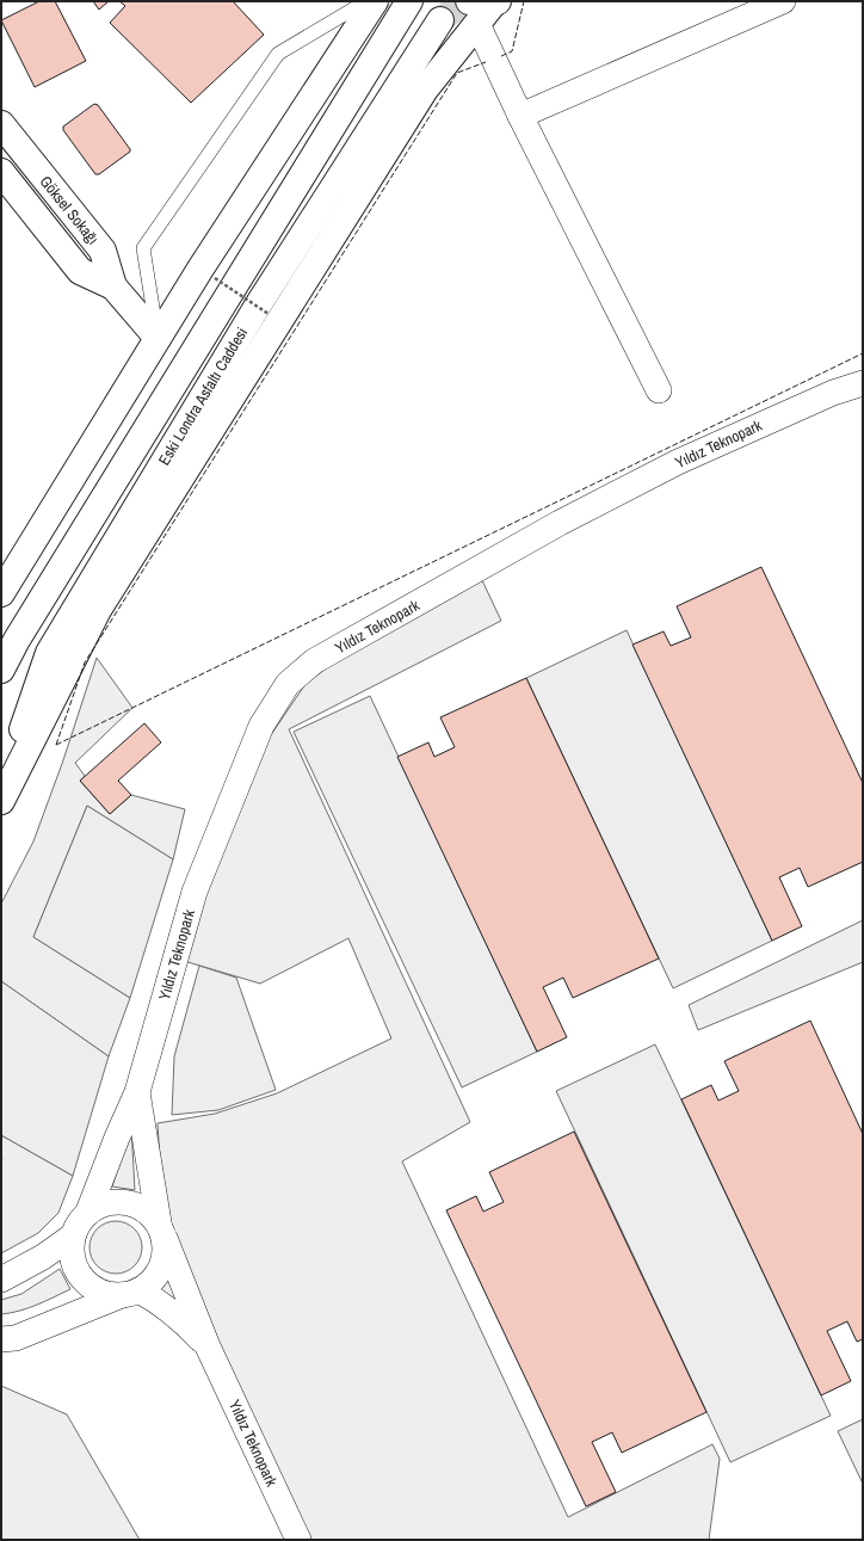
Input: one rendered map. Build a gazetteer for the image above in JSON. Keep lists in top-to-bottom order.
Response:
{
  "streets": {
    "main road": ["Göksel Sokağı", "Eski Londra Asfaltı Caddesi"],
    "street": ["Yıldız Teknopark"]
  }
}
